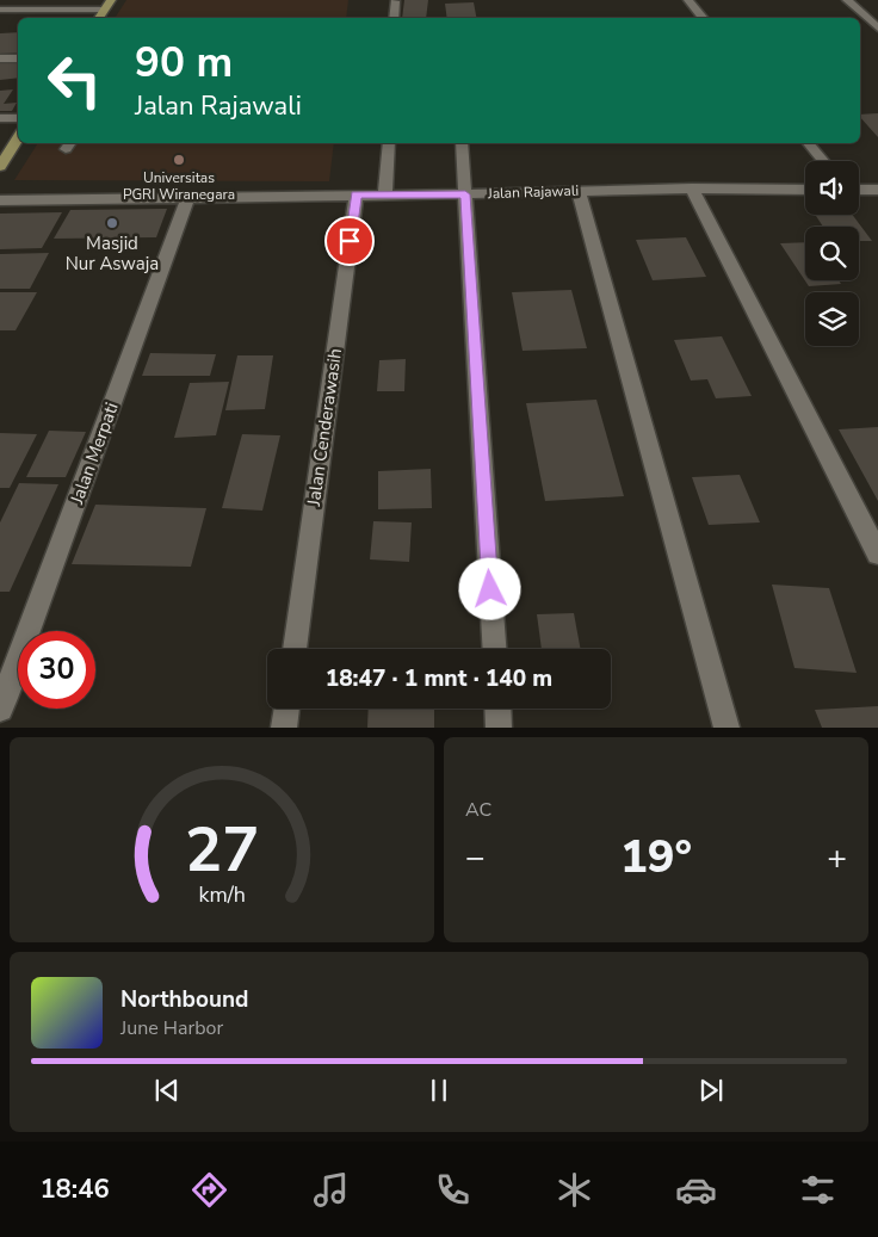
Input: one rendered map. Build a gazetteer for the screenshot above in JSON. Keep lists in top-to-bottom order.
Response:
{
  "streets": {
    "street": ["Jalan Rajawali", "Jalan Cenderawasih", "Jalan Merpati"]
  },
  "crossings": [
    ["Jalan Rajawali", "Jalan Cenderawasih"],
    ["Jalan Rajawali", "Jalan Merpati"]
  ],
  "places": ["Universitas PGRI Wiranegara", "Masjid Nur Aswaja"],
  "page": {
    "turn": ["90 m", "Jalan Rajawali"],
    "limit": "30",
    "trip": "18:47 · 1 mnt · 140 m",
    "tile": "AC",
    "heat": ["−", "19°", "+"],
    "song": ["Northbound", "June Harbor"],
    "tabs": "18:46",
    "gauge": ["27", "km/h"]
  }
}
